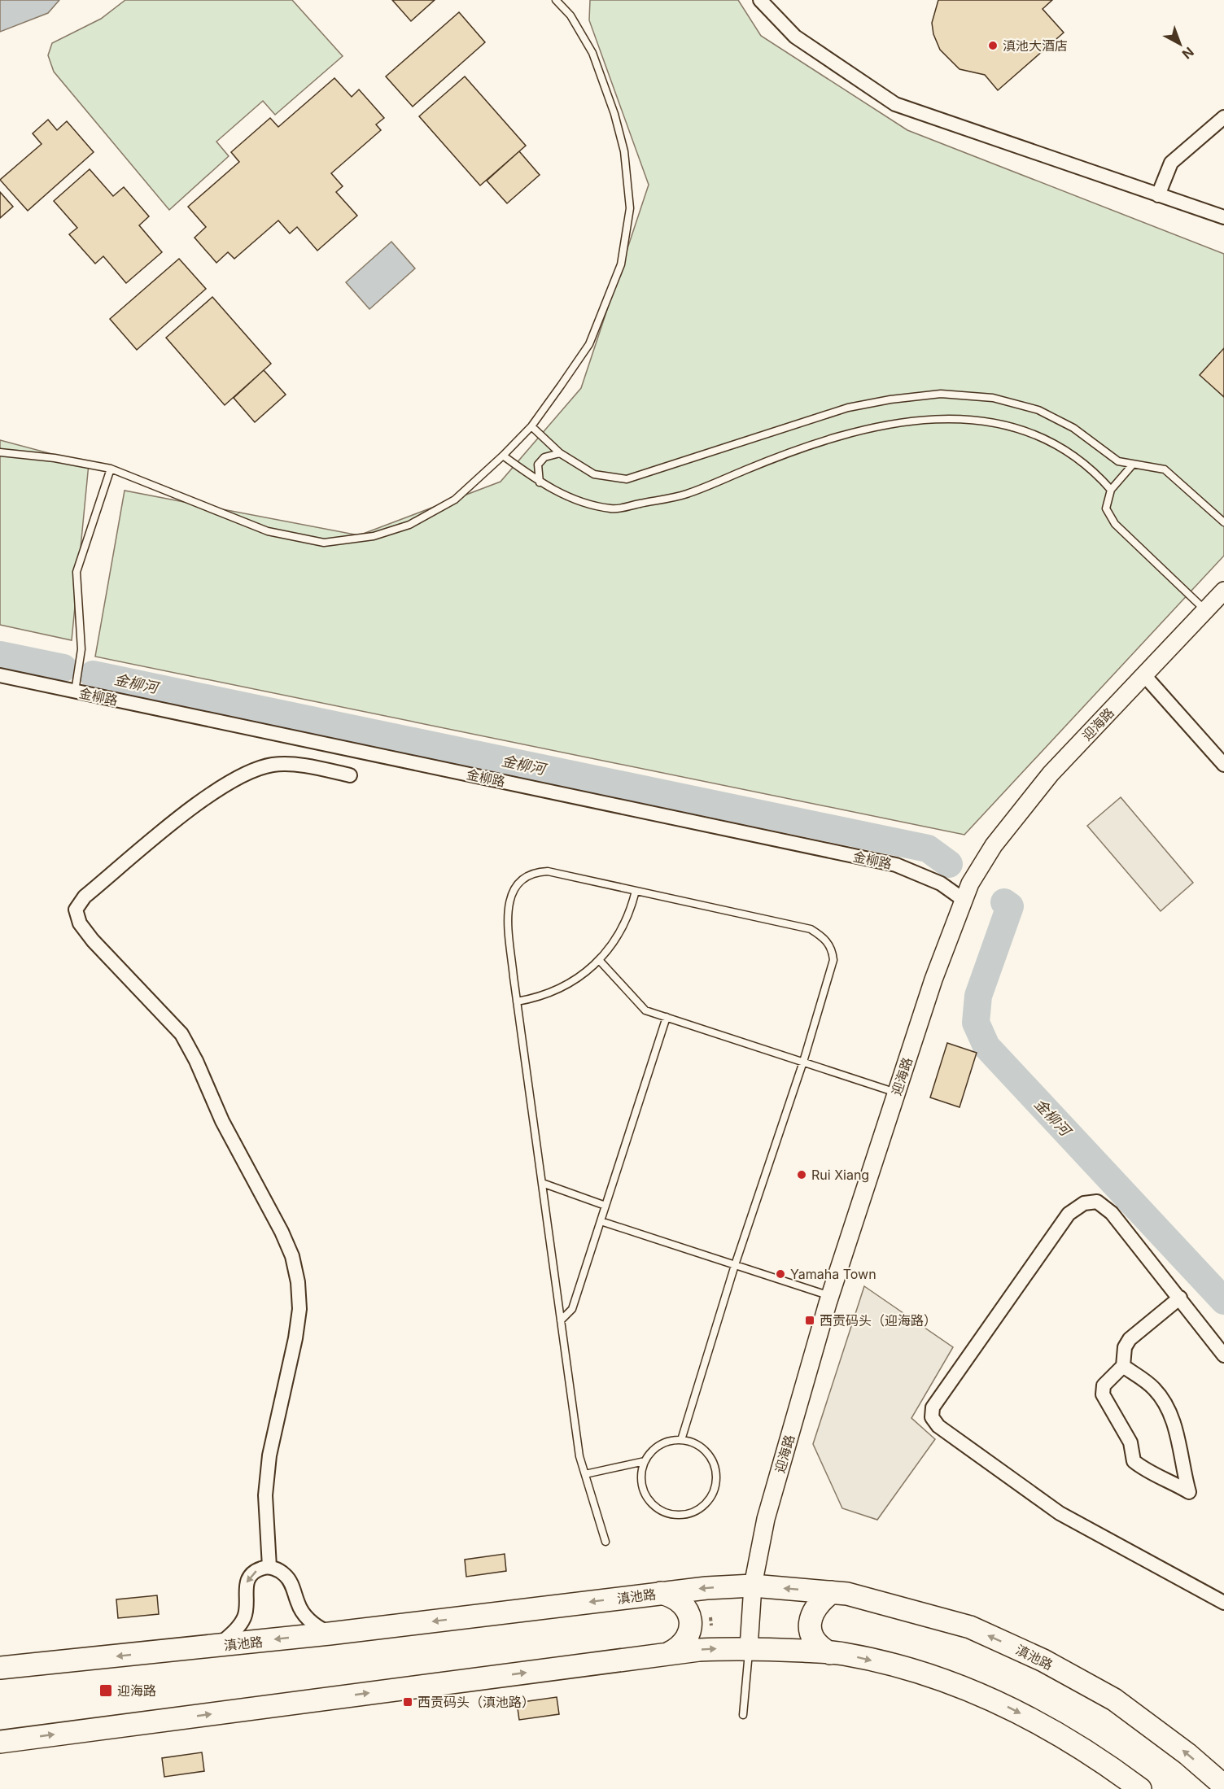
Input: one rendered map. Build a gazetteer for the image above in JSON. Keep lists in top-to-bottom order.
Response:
{
  "streets": {
    "main road": ["滇池路"],
    "street": ["金柳路", "迎海路"]
  },
  "crossings": [
    ["金柳路", "迎海路"],
    ["迎海路", "滇池路"]
  ],
  "water": ["金柳河"],
  "places": {
    "other": ["滇池大酒店", "Rui Xiang", "Yamaha Town"],
    "transit": ["西贡码头（迎海路）", "迎海路", "西贡码头（滇池路）"]
  },
  "north": "bottom right"
}
